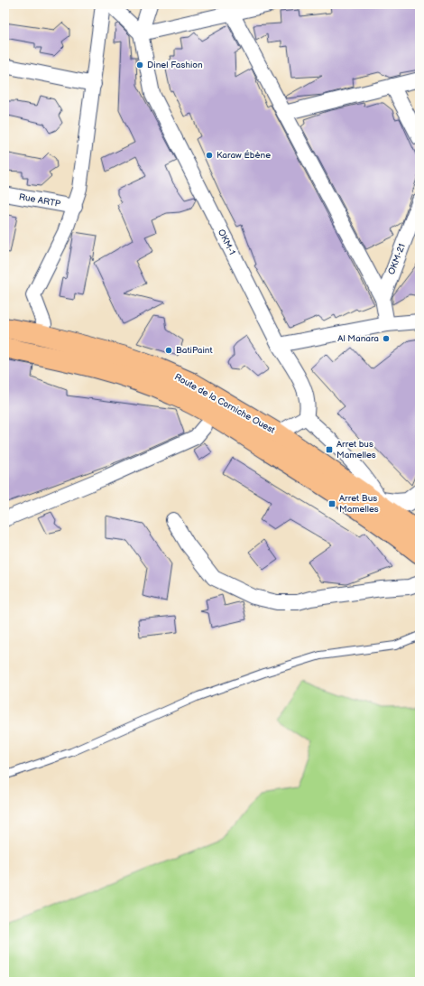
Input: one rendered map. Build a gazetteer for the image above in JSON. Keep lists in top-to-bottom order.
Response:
{
  "streets": {
    "highway": ["Route de la Corniche Ouest"],
    "street": ["Rue ARTP", "OKM-1", "OKM-21"]
  },
  "places": {
    "other": [
      "Dinel Fashion",
      "Karaw Ébène",
      "Al Manara",
      "BatiPaint"
    ],
    "transit": ["Arret bus Mamelles", "Arret Bus Mamelles"]
  }
}
